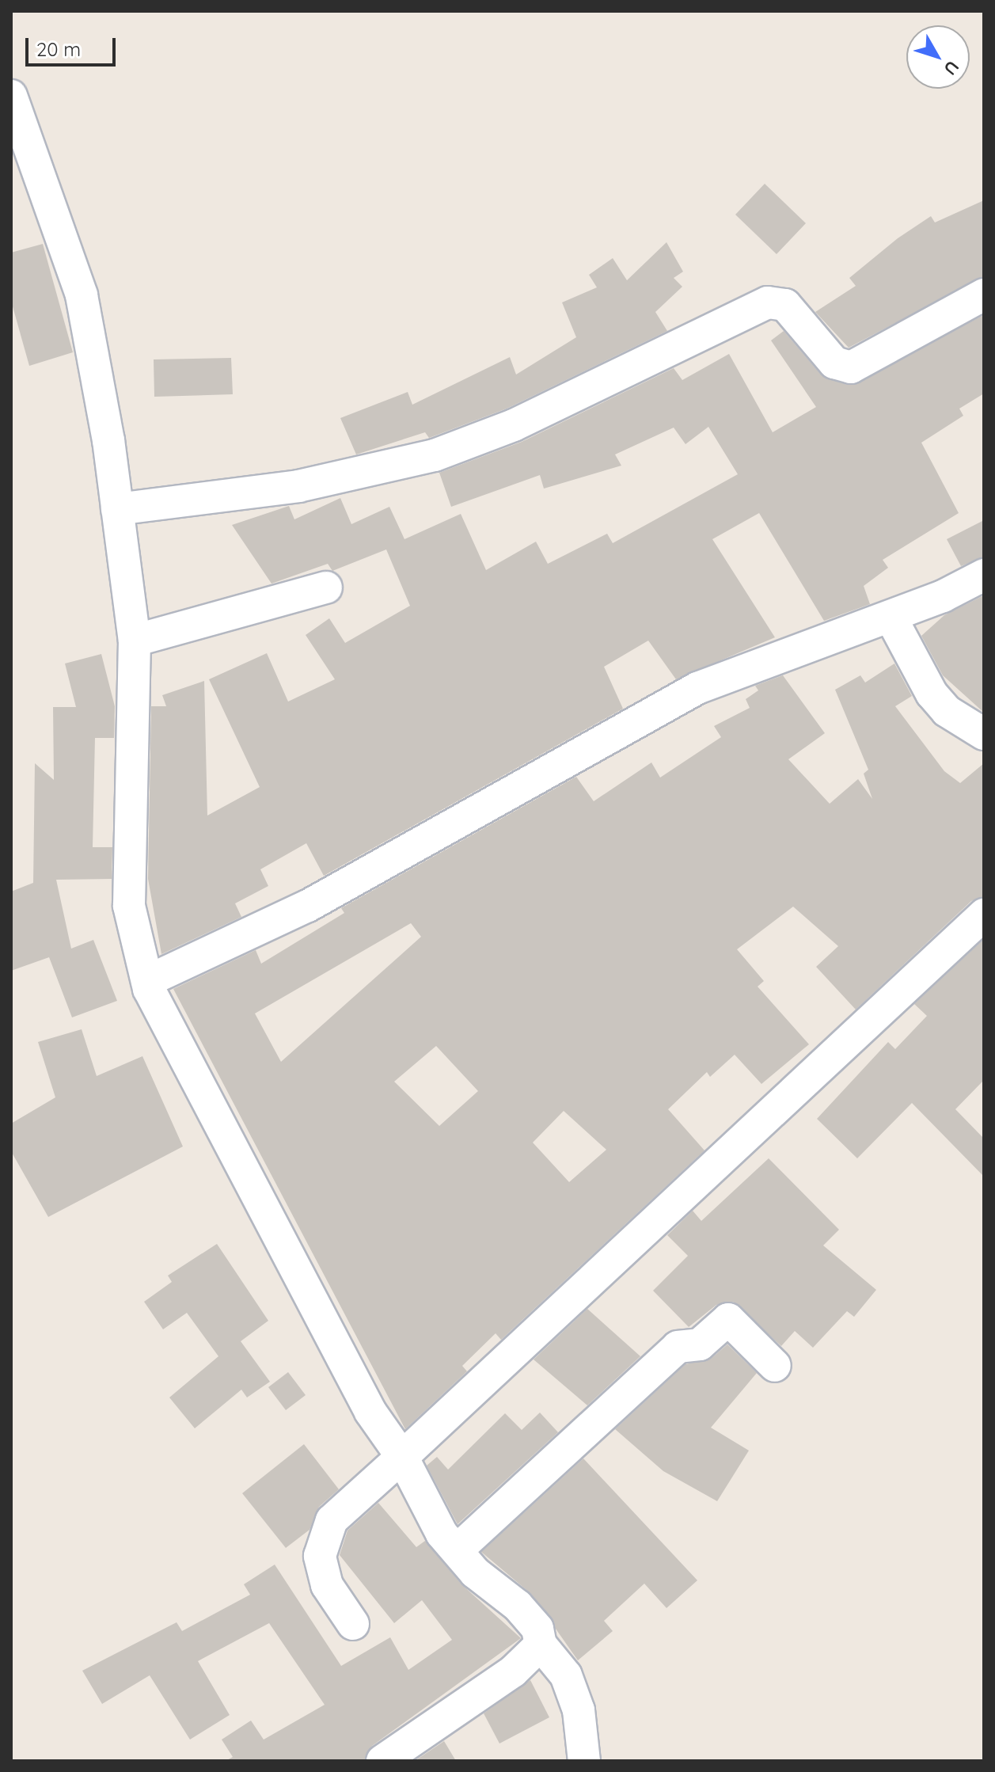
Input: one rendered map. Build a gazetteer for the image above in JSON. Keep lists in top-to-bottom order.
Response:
{
  "scale_bar": "20 m",
  "north": "bottom right"
}
